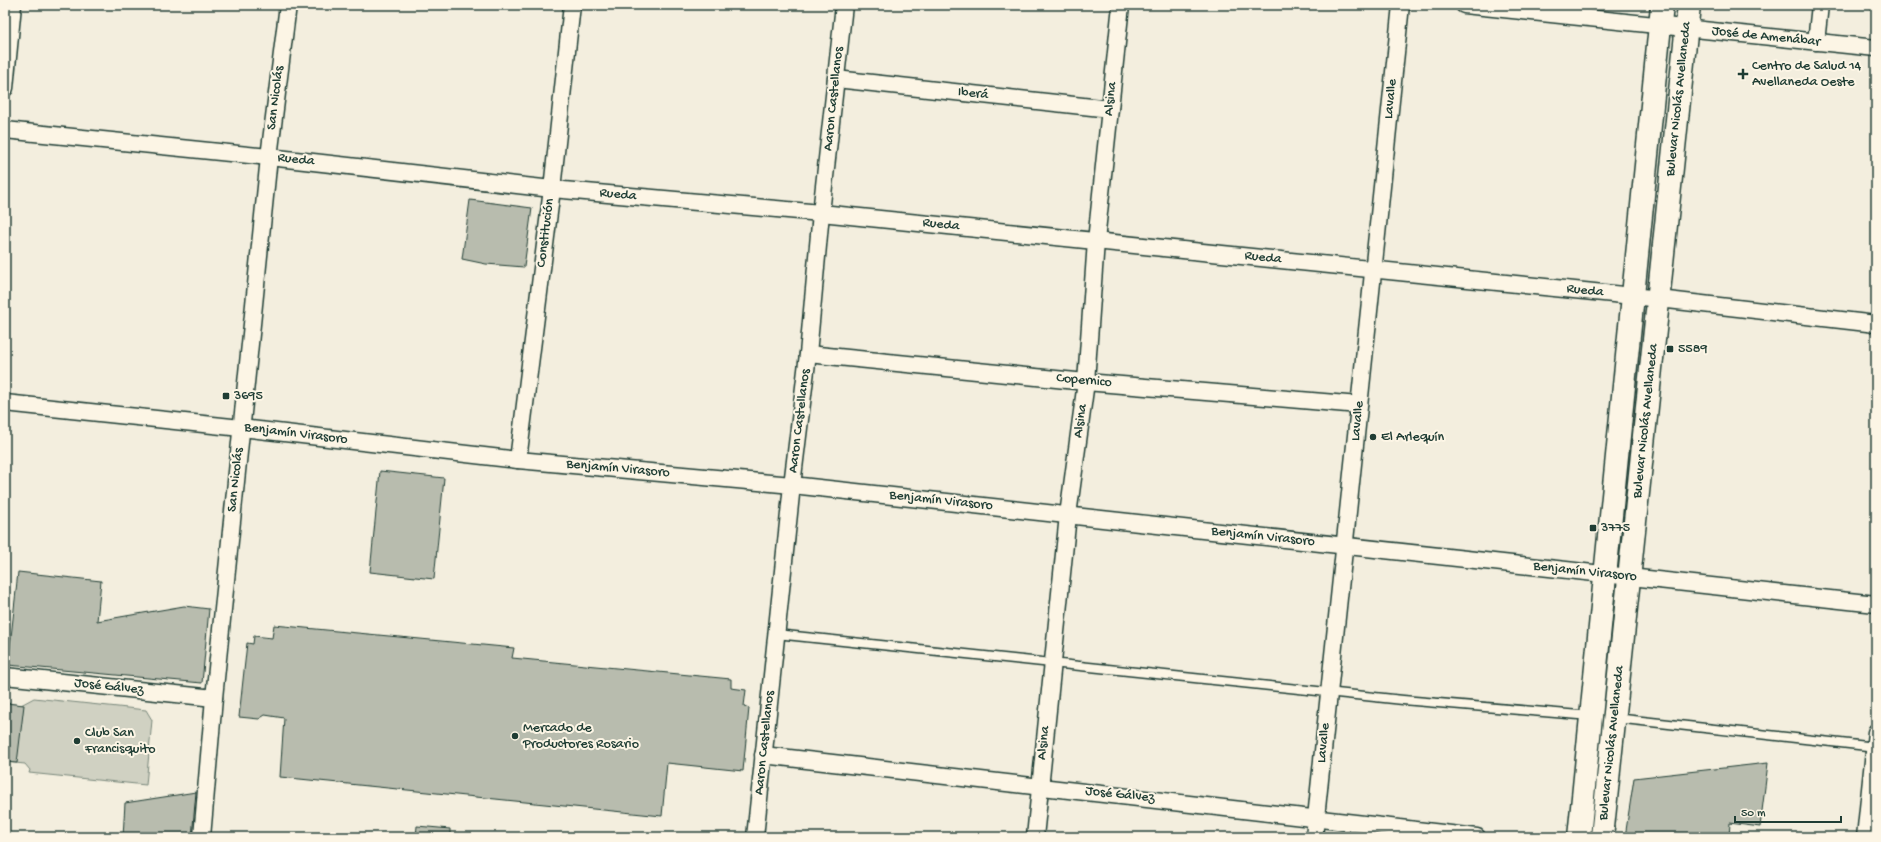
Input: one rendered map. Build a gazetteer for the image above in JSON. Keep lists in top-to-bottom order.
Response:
{
  "streets": {
    "main road": ["Bulevar Nicolás Avellaneda"],
    "street": [
      "José de Amenábar",
      "Iberá",
      "San Nicolás",
      "Aaron Castellanos",
      "Alsina",
      "Lavalle",
      "Rueda",
      "Constitución",
      "Copernico",
      "Benjamín Virasoro",
      "José Gálvez"
    ]
  },
  "crossings": [
    ["José de Amenábar", "Bulevar Nicolás Avellaneda"],
    ["Iberá", "Aaron Castellanos"],
    ["Iberá", "Alsina"],
    ["San Nicolás", "Rueda"],
    ["San Nicolás", "Benjamín Virasoro"],
    ["San Nicolás", "José Gálvez"],
    ["Aaron Castellanos", "Rueda"],
    ["Aaron Castellanos", "Copernico"],
    ["Aaron Castellanos", "Benjamín Virasoro"],
    ["Aaron Castellanos", "José Gálvez"],
    ["Alsina", "Rueda"],
    ["Alsina", "Copernico"],
    ["Alsina", "Benjamín Virasoro"],
    ["Alsina", "José Gálvez"],
    ["Lavalle", "Rueda"],
    ["Lavalle", "Copernico"],
    ["Lavalle", "Benjamín Virasoro"],
    ["Lavalle", "José Gálvez"],
    ["Bulevar Nicolás Avellaneda", "Rueda"],
    ["Bulevar Nicolás Avellaneda", "Benjamín Virasoro"],
    ["Rueda", "Constitución"],
    ["Constitución", "Benjamín Virasoro"]
  ],
  "places": {
    "health": ["Centro de Salud 14 Avellaneda Oeste"],
    "transit": ["5589", "3695", "3775"],
    "other": ["El Arlequín", "Mercado de Productores Rosario", "Club San Francisquito"]
  },
  "scale_bar": "50 m"
}
